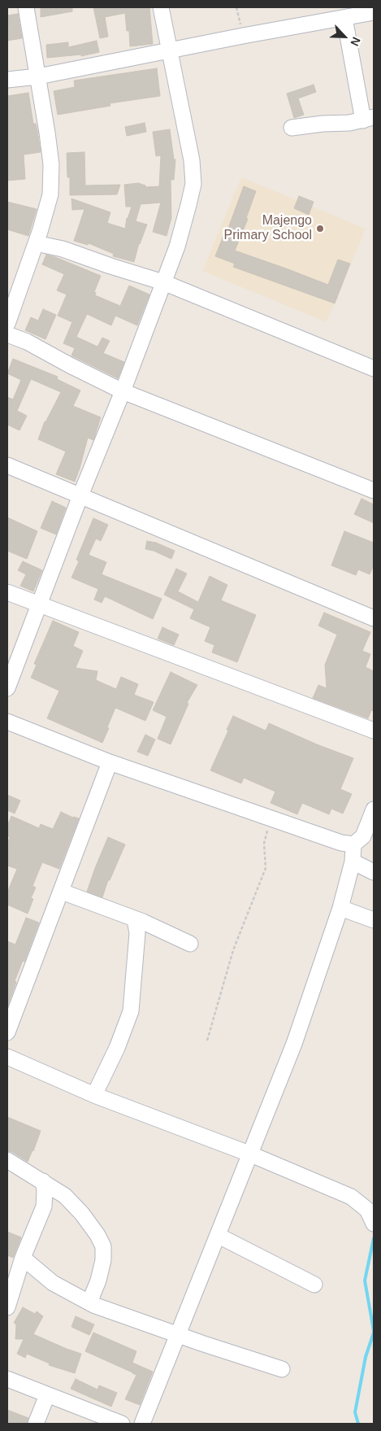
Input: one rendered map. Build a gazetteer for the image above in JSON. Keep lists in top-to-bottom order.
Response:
{
  "places": ["Majengo Primary School"],
  "north": "bottom right"
}
